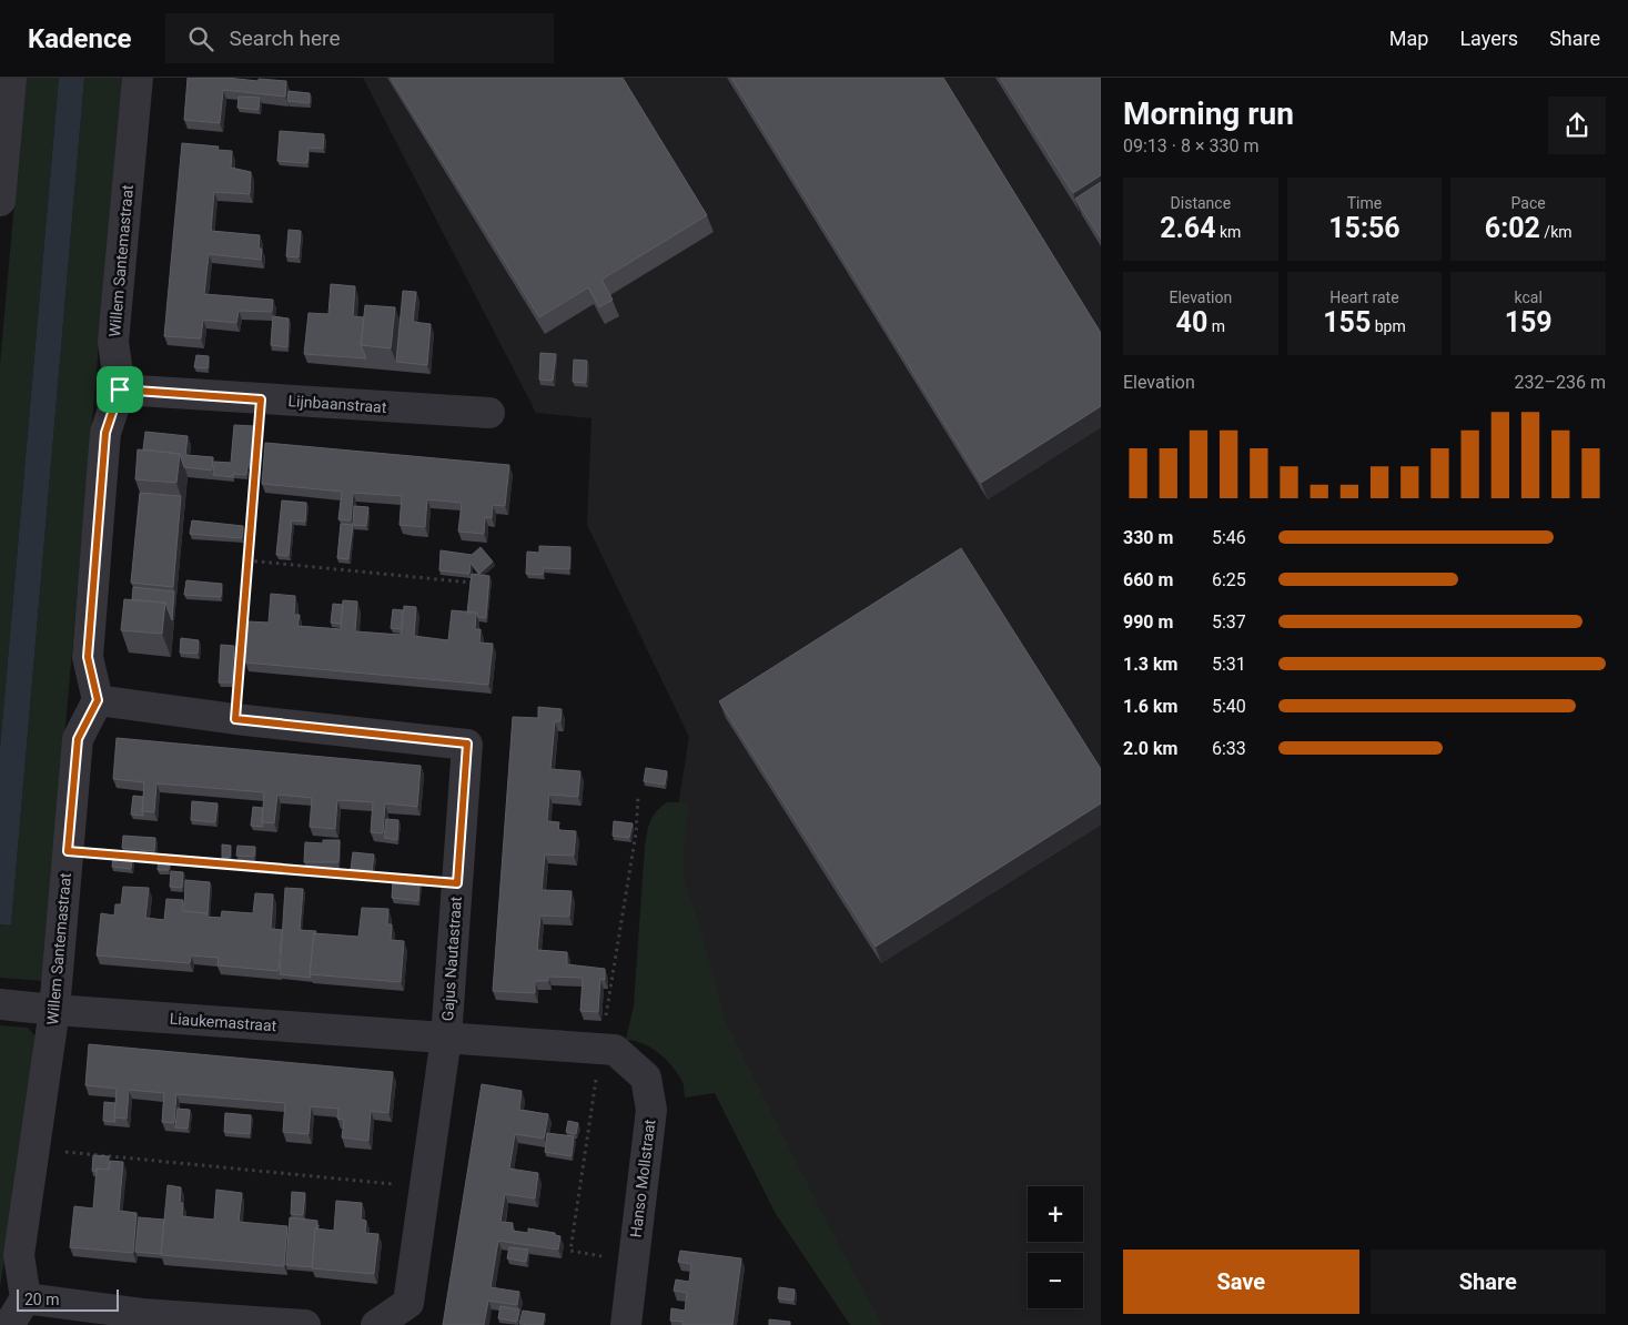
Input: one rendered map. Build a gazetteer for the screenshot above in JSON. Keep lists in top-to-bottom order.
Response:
{
  "streets": {
    "street": [
      "Willem Santemastraat",
      "Lijnbaanstraat",
      "Gajus Nautastraat",
      "Liaukemastraat",
      "Hanso Mollstraat"
    ]
  },
  "crossings": [
    ["Willem Santemastraat", "Lijnbaanstraat"],
    ["Willem Santemastraat", "Gajus Nautastraat"],
    ["Willem Santemastraat", "Liaukemastraat"],
    ["Gajus Nautastraat", "Liaukemastraat"],
    ["Gajus Nautastraat", "Hanso Mollstraat"],
    ["Liaukemastraat", "Hanso Mollstraat"]
  ],
  "scale_bar": "20 m",
  "page": {
    "header": "Kadence",
    "search": "Search here",
    "nav": ["Map", "Layers", "Share"],
    "heading": ["Morning run", "09:13 · 8 × 330 m"],
    "stats": [
      ["Distance", "2.64 km"],
      ["Time", "15:56"],
      ["Pace", "6:02 /km"],
      ["Elevation", "40 m"],
      ["Heart rate", "155 bpm"],
      ["kcal", "159"]
    ],
    "chart": ["Elevation", "232–236 m"],
    "list": [
      {
        "name": "330 m",
        "note": "5:46"
      },
      {
        "name": "660 m",
        "note": "6:25"
      },
      {
        "name": "990 m",
        "note": "5:37"
      },
      {
        "name": "1.3 km",
        "note": "5:31"
      },
      {
        "name": "1.6 km",
        "note": "5:40"
      },
      {
        "name": "2.0 km",
        "note": "6:33"
      }
    ],
    "map_buttons": ["+", "−"],
    "buttons": ["Save", "Share"],
    "scale": "20 m"
  }
}
